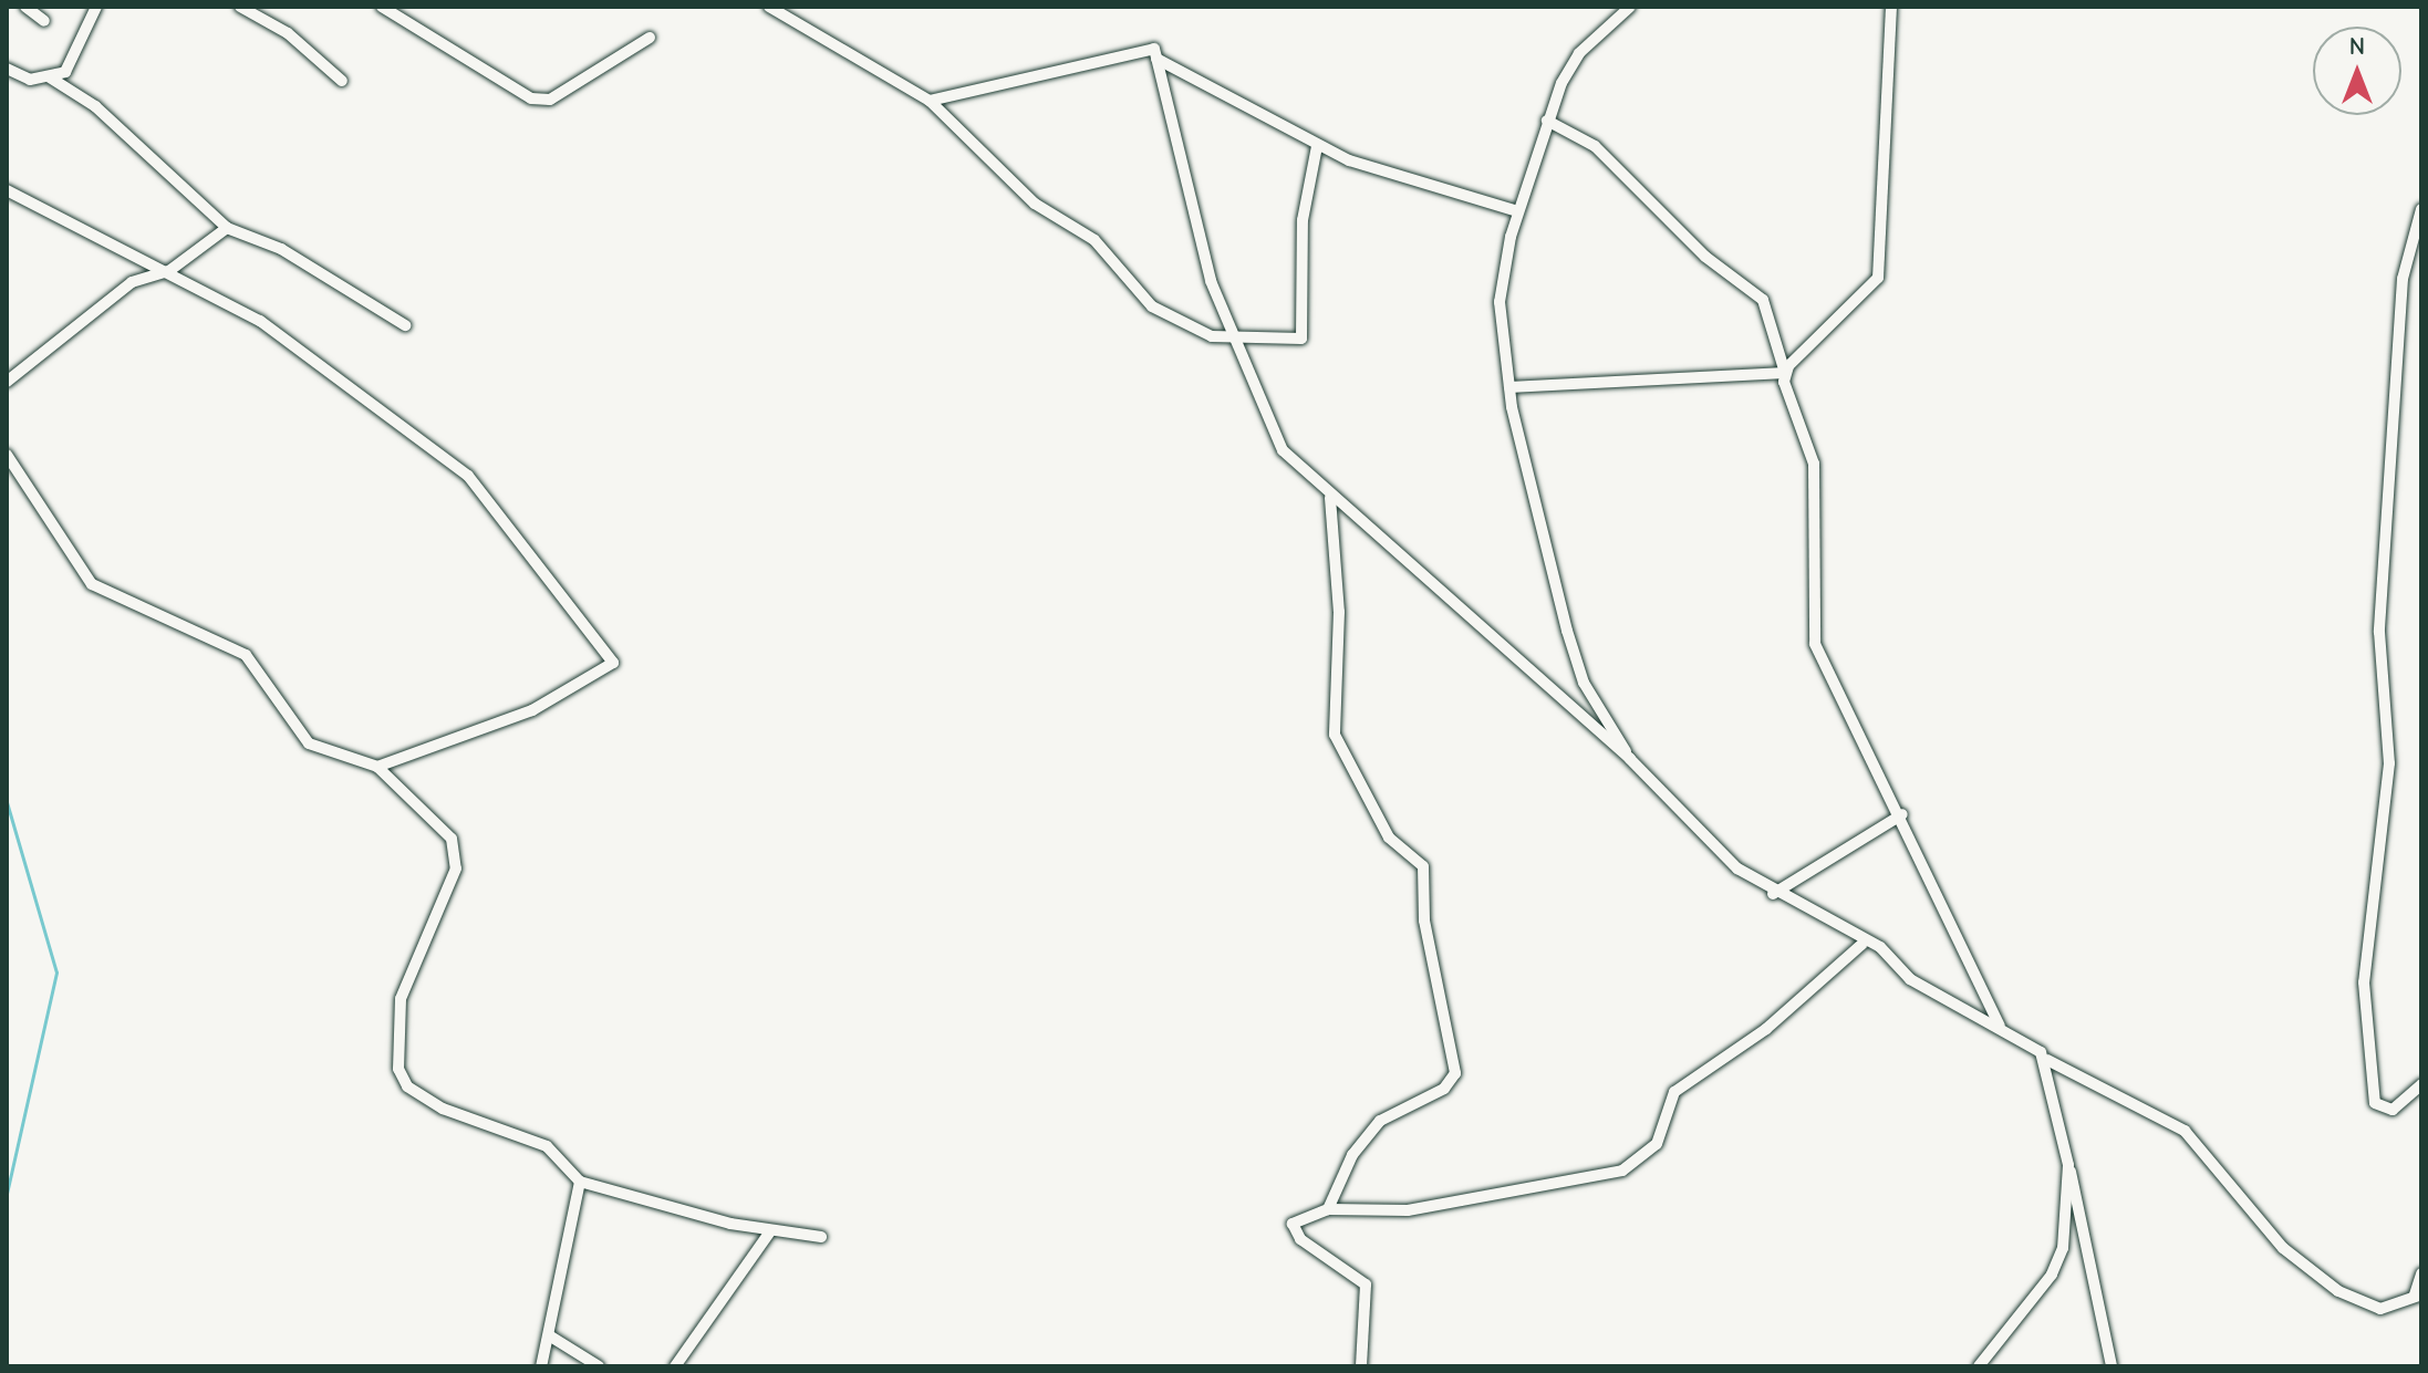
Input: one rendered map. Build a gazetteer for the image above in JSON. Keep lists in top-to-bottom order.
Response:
{
  "north": "top"
}
